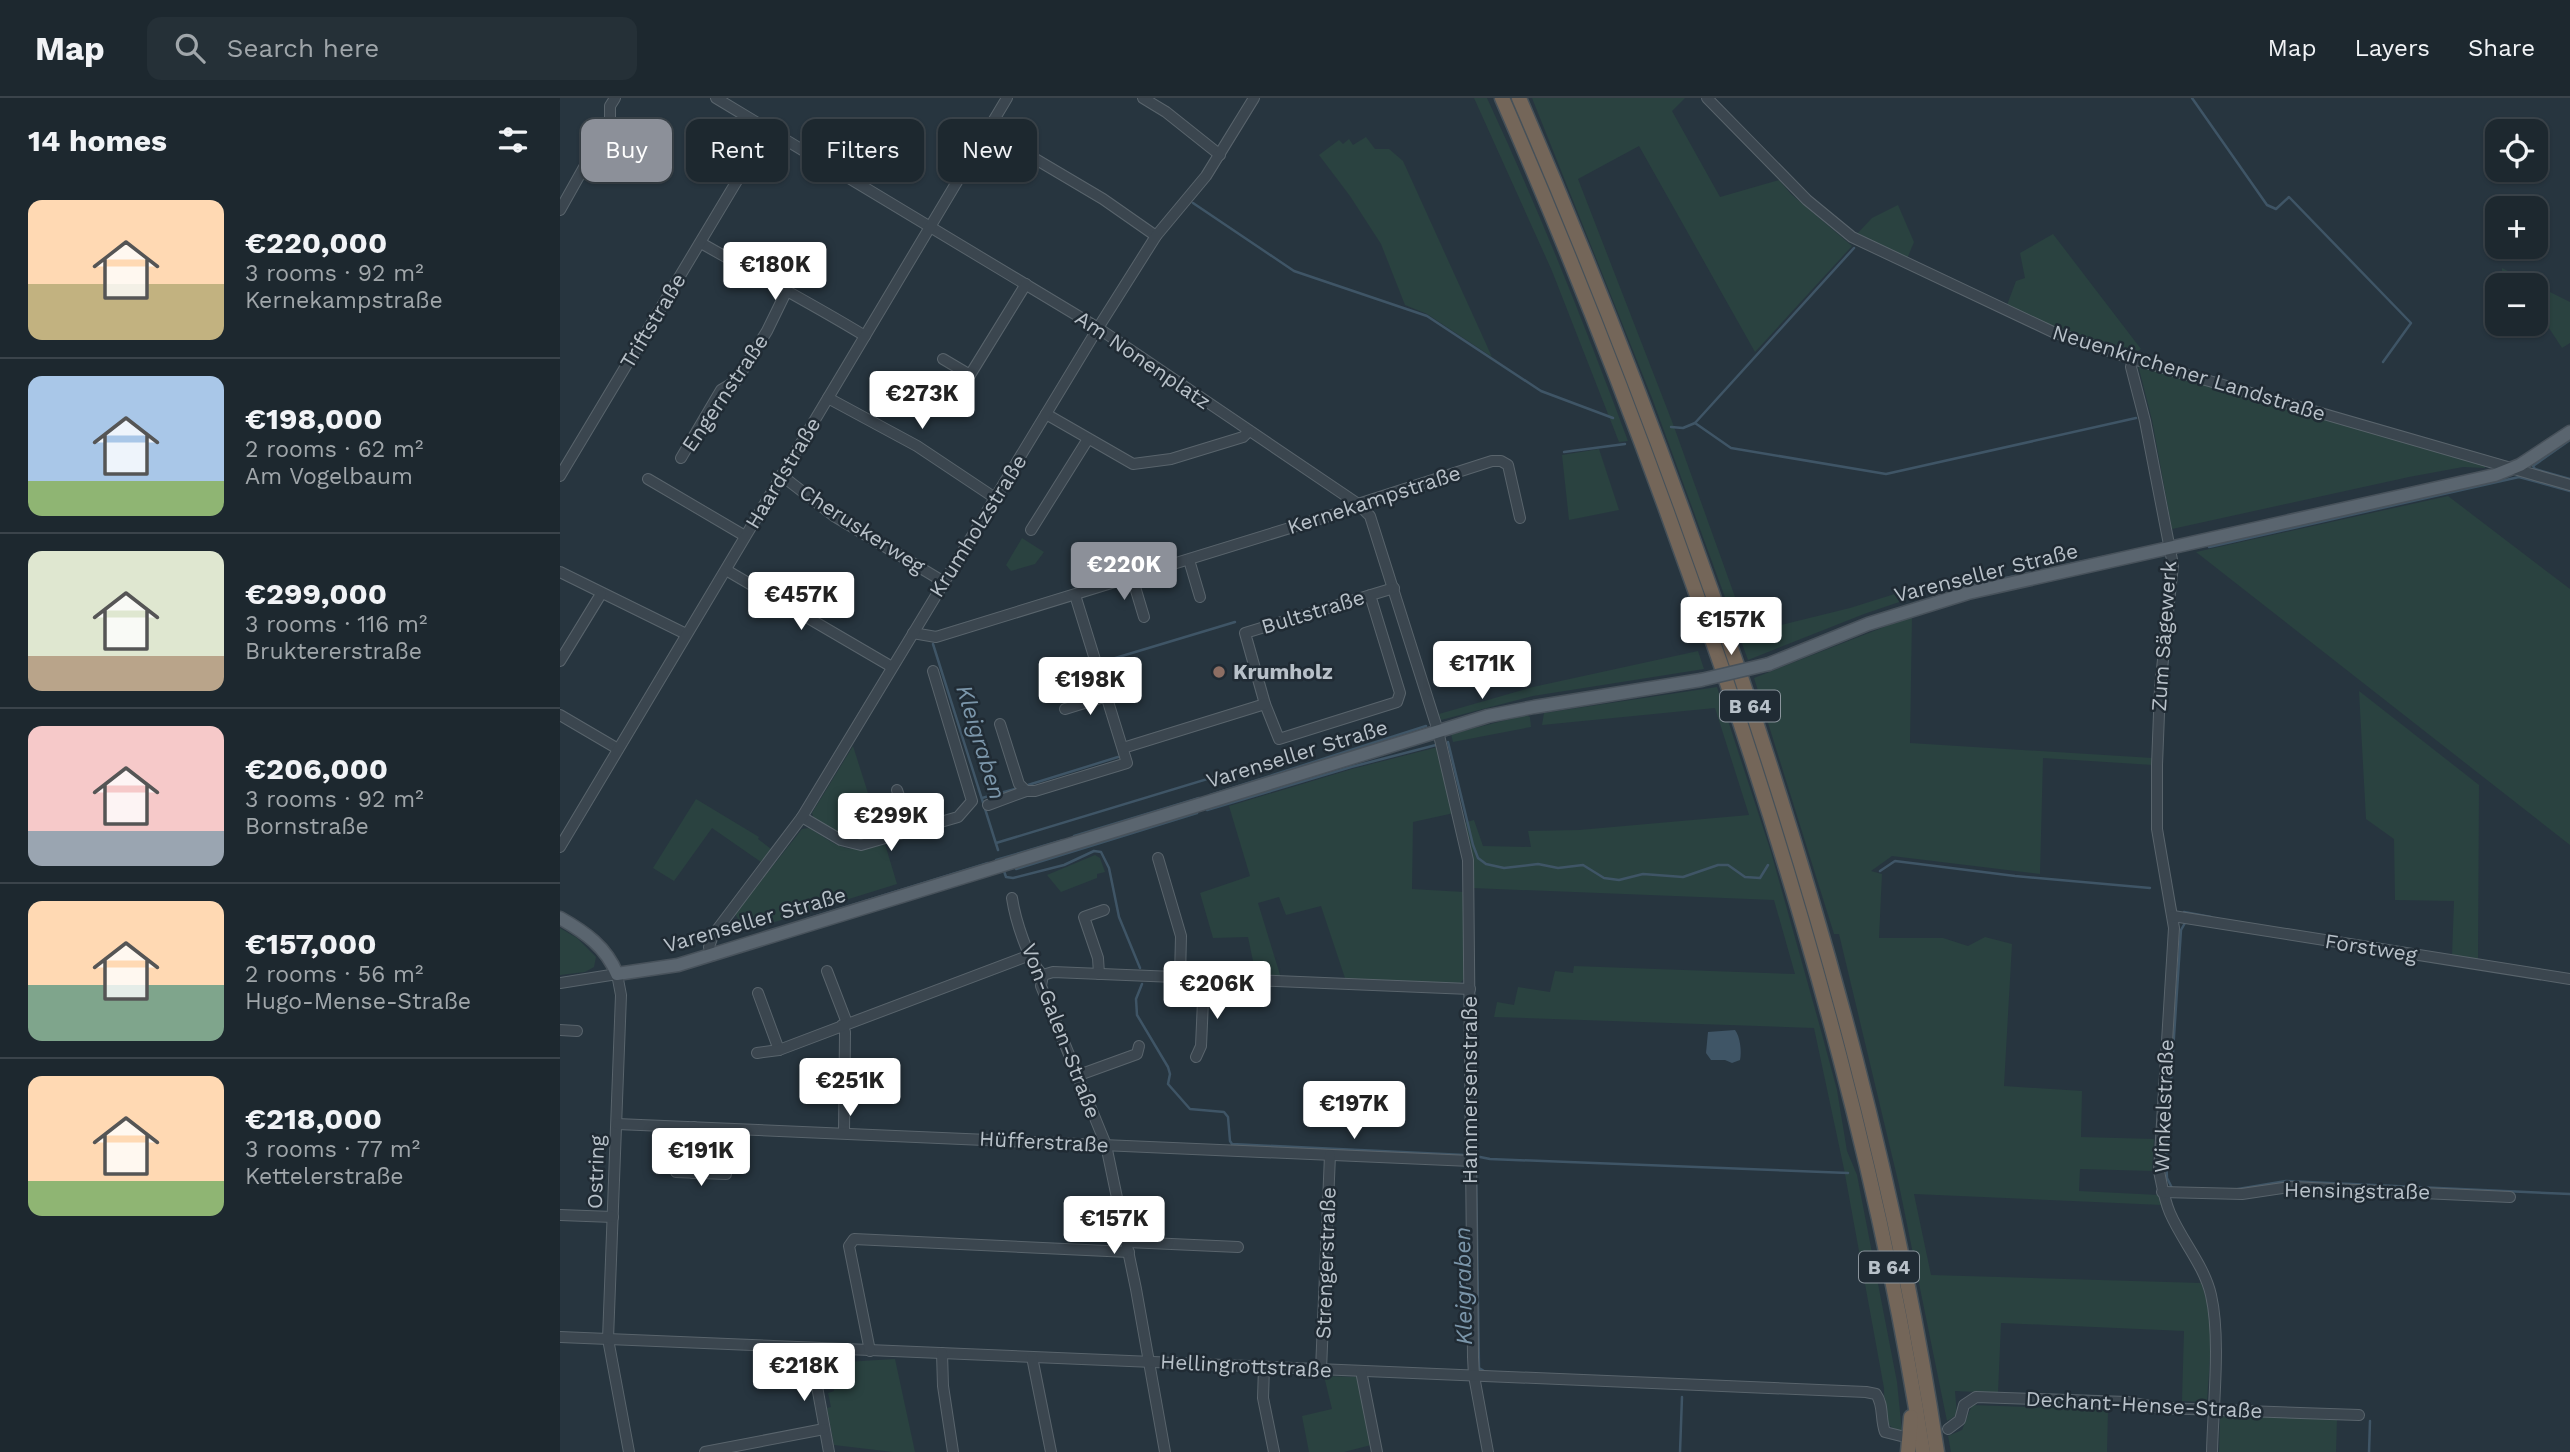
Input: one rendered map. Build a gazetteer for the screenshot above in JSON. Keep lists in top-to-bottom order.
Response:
{
  "streets": {
    "highway": ["B 64"],
    "main road": ["Varenseller Straße", "Ostring"],
    "street": [
      "Triftstraße",
      "Am Nonenplatz",
      "Neuenkirchener Landstraße",
      "Engernstraße",
      "Haardstraße",
      "Kernekampstraße",
      "Krumholzstraße",
      "Cheruskerweg",
      "Bultstraße",
      "Zum Sägewerk",
      "Forstweg",
      "Von-Galen-Straße",
      "Hammersenstraße",
      "Winkelstraße",
      "Hüfferstraße",
      "Hensingstraße",
      "Strengerstraße",
      "Hellingrottstraße",
      "Dechant-Hense-Straße"
    ]
  },
  "crossings": [
    ["Am Nonenplatz", "Haardstraße"],
    ["Am Nonenplatz", "Kernekampstraße"],
    ["Am Nonenplatz", "Krumholzstraße"],
    ["Am Nonenplatz", "Varenseller Straße"],
    ["Am Nonenplatz", "Bultstraße"],
    ["Am Nonenplatz", "Hammersenstraße"],
    ["Neuenkirchener Landstraße", "Varenseller Straße"],
    ["Neuenkirchener Landstraße", "Zum Sägewerk"],
    ["Haardstraße", "Cheruskerweg"],
    ["Kernekampstraße", "Krumholzstraße"],
    ["Krumholzstraße", "Cheruskerweg"],
    ["Krumholzstraße", "Varenseller Straße"],
    ["Varenseller Straße", "Zum Sägewerk"],
    ["Varenseller Straße", "Hammersenstraße"],
    ["Varenseller Straße", "Ostring"],
    ["Zum Sägewerk", "Forstweg"],
    ["Zum Sägewerk", "Winkelstraße"],
    ["Forstweg", "Winkelstraße"],
    ["Von-Galen-Straße", "Hüfferstraße"],
    ["Von-Galen-Straße", "Hellingrottstraße"],
    ["Hammersenstraße", "Hüfferstraße"],
    ["Hammersenstraße", "Hellingrottstraße"],
    ["Winkelstraße", "Hensingstraße"],
    ["Winkelstraße", "Dechant-Hense-Straße"],
    ["Hüfferstraße", "Ostring"],
    ["Hüfferstraße", "Strengerstraße"],
    ["Ostring", "Hellingrottstraße"],
    ["Strengerstraße", "Hellingrottstraße"]
  ],
  "water": ["Kleigraben"],
  "places": ["Krumholz"],
  "page": {
    "header": "Map",
    "search": "Search here",
    "nav": ["Map", "Layers", "Share"],
    "heading": "14 homes",
    "map_buttons": ["+", "−"],
    "chip": [
      "Buy",
      "Rent",
      "Filters",
      "New"
    ],
    "list": [
      {
        "name": "€220,000",
        "note": "3 rooms · 92 m² · Kernekampstraße"
      },
      {
        "name": "€198,000",
        "note": "2 rooms · 62 m² · Am Vogelbaum"
      },
      {
        "name": "€299,000",
        "note": "3 rooms · 116 m² · Bruktererstraße"
      },
      {
        "name": "€206,000",
        "note": "3 rooms · 92 m² · Bornstraße"
      },
      {
        "name": "€157,000",
        "note": "2 rooms · 56 m² · Hugo-Mense-Straße"
      },
      {
        "name": "€218,000",
        "note": "3 rooms · 77 m² · Kettelerstraße"
      }
    ],
    "price": [
      "€180K",
      "€273K",
      "€220K",
      "€457K",
      "€157K",
      "€171K",
      "€198K",
      "€299K",
      "€206K",
      "€251K",
      "€197K",
      "€191K",
      "€157K",
      "€218K"
    ]
  }
}
